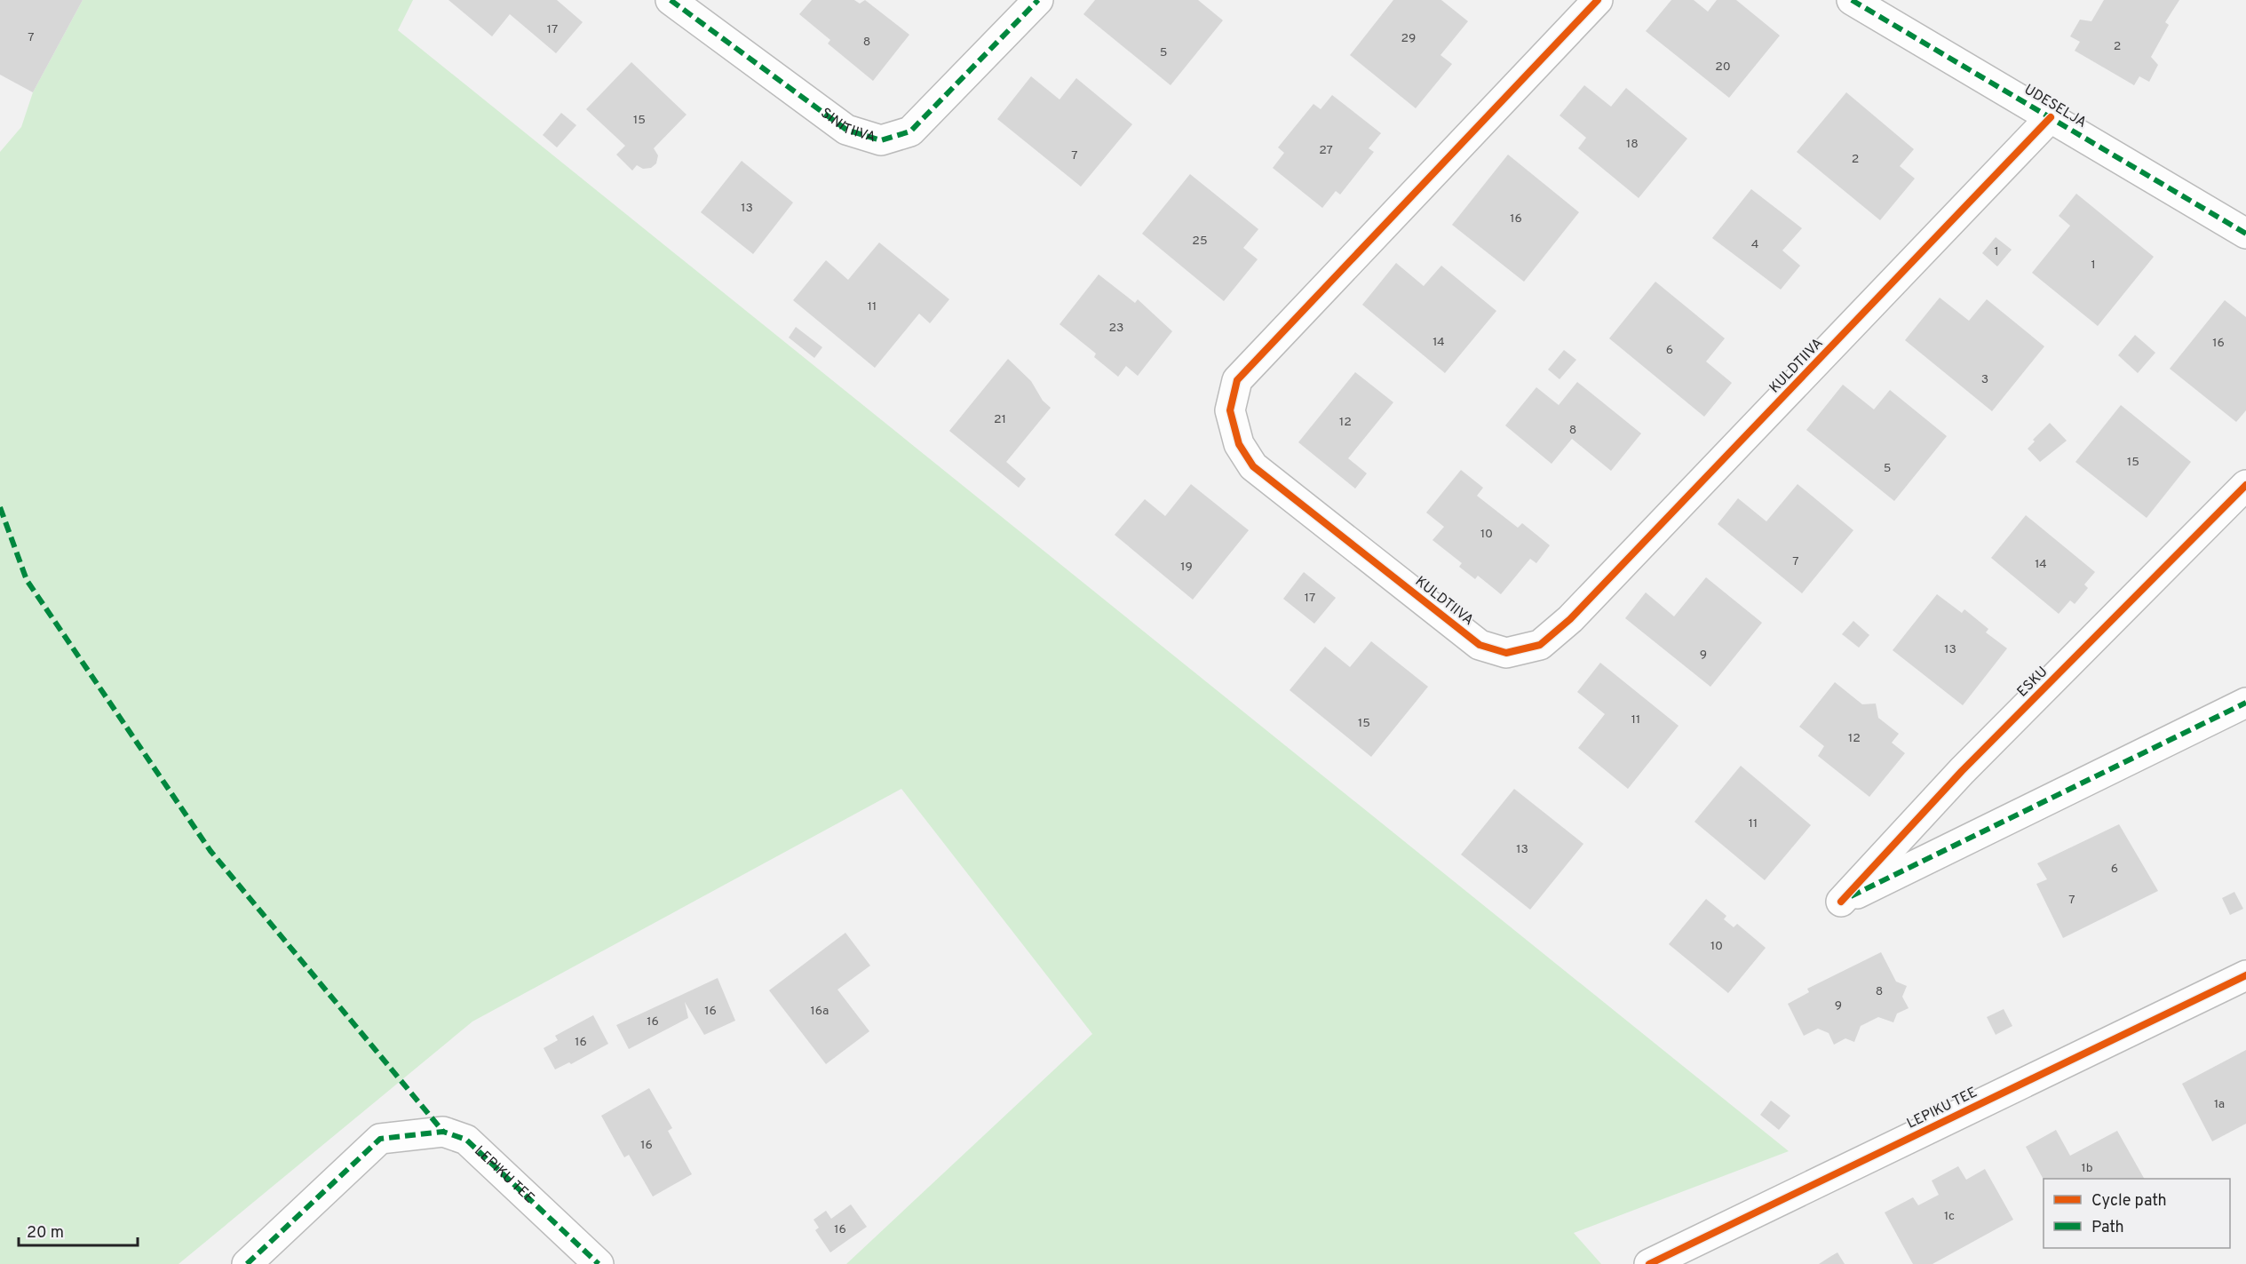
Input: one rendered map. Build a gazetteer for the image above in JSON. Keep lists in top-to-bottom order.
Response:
{
  "streets": {
    "street": [
      "UDESELJA",
      "SINITIIVA",
      "KULDTIIVA",
      "ESKU",
      "LEPIKU TEE"
    ]
  },
  "crossings": [
    ["UDESELJA", "KULDTIIVA"]
  ],
  "house_numbers": [
    "17",
    "7",
    "29",
    "8",
    "2",
    "5",
    "20",
    "15",
    "18",
    "27",
    "7",
    "2",
    "13",
    "16",
    "25",
    "4",
    "1",
    "1",
    "11",
    "23",
    "14",
    "16",
    "6",
    "3",
    "21",
    "12",
    "8",
    "15",
    "5",
    "10",
    "7",
    "14",
    "19",
    "17",
    "13",
    "9",
    "11",
    "15",
    "12",
    "11",
    "13",
    "6",
    "7",
    "10",
    "8",
    "9",
    "16",
    "16a",
    "16",
    "16",
    "1a",
    "16",
    "1b",
    "1c",
    "16"
  ],
  "legend": ["Cycle path", "Path"],
  "scale_bar": "20 m"
}
